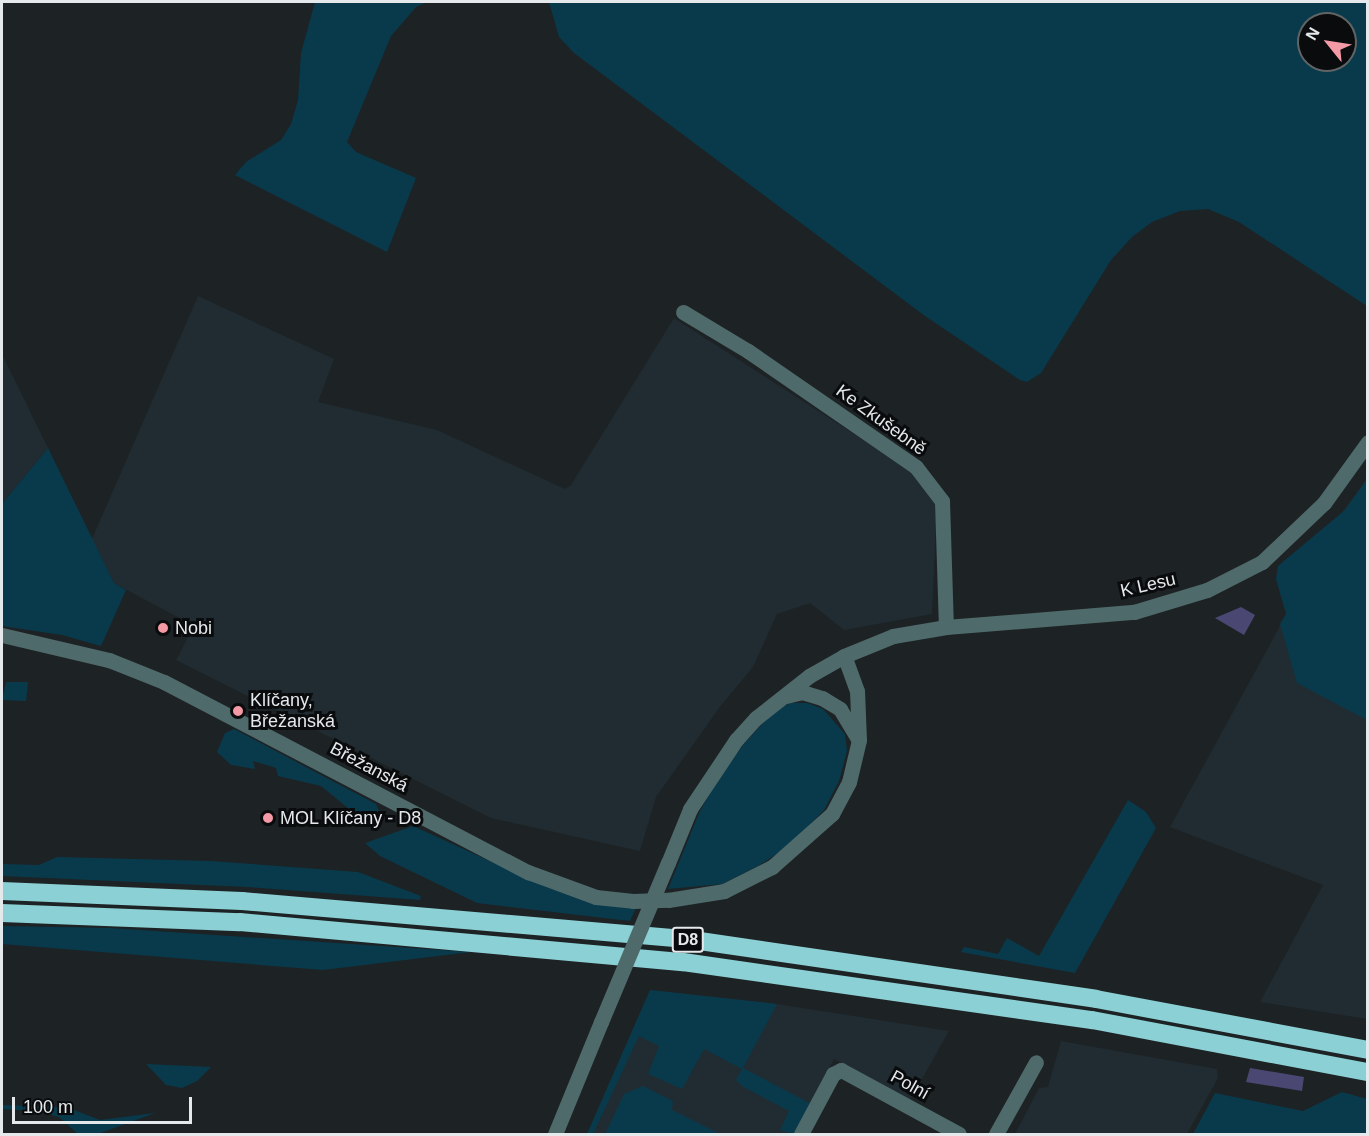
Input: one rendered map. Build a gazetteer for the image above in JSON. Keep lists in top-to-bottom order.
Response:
{
  "streets": {
    "highway": ["D8"],
    "street": [
      "Ke Zkušebně",
      "K Lesu",
      "Břežanská",
      "Polní"
    ]
  },
  "crossings": [
    ["Ke Zkušebně", "K Lesu"],
    ["K Lesu", "Břežanská"]
  ],
  "places": ["Nobi", "Klíčany, Břežanská", "MOL Klíčany - D8"],
  "scale_bar": "100 m",
  "north": "top left"
}
